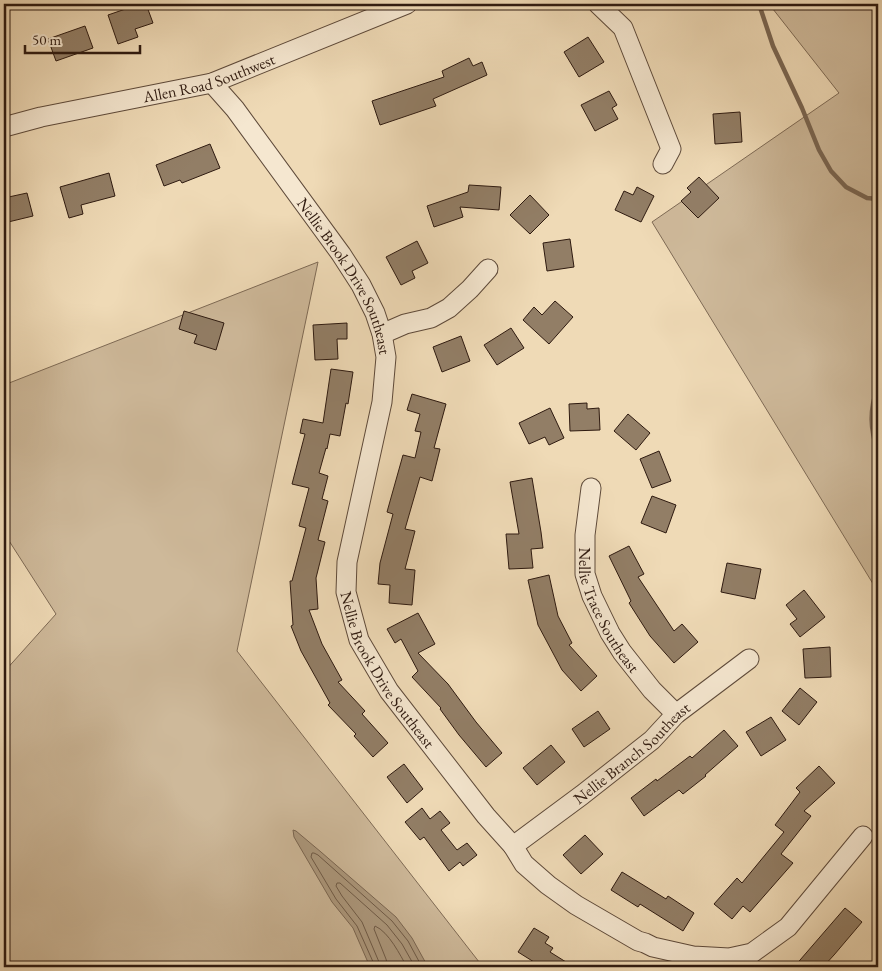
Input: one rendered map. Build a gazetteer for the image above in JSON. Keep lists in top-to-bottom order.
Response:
{
  "streets": {
    "street": [
      "Allen Road Southwest",
      "Nellie Brook Drive Southeast",
      "Nellie Trace Southeast",
      "Nellie Branch Southeast"
    ]
  },
  "crossings": [
    ["Allen Road Southwest", "Nellie Brook Drive Southeast"],
    ["Nellie Brook Drive Southeast", "Nellie Branch Southeast"],
    ["Nellie Trace Southeast", "Nellie Branch Southeast"]
  ],
  "scale_bar": "50 m"
}
